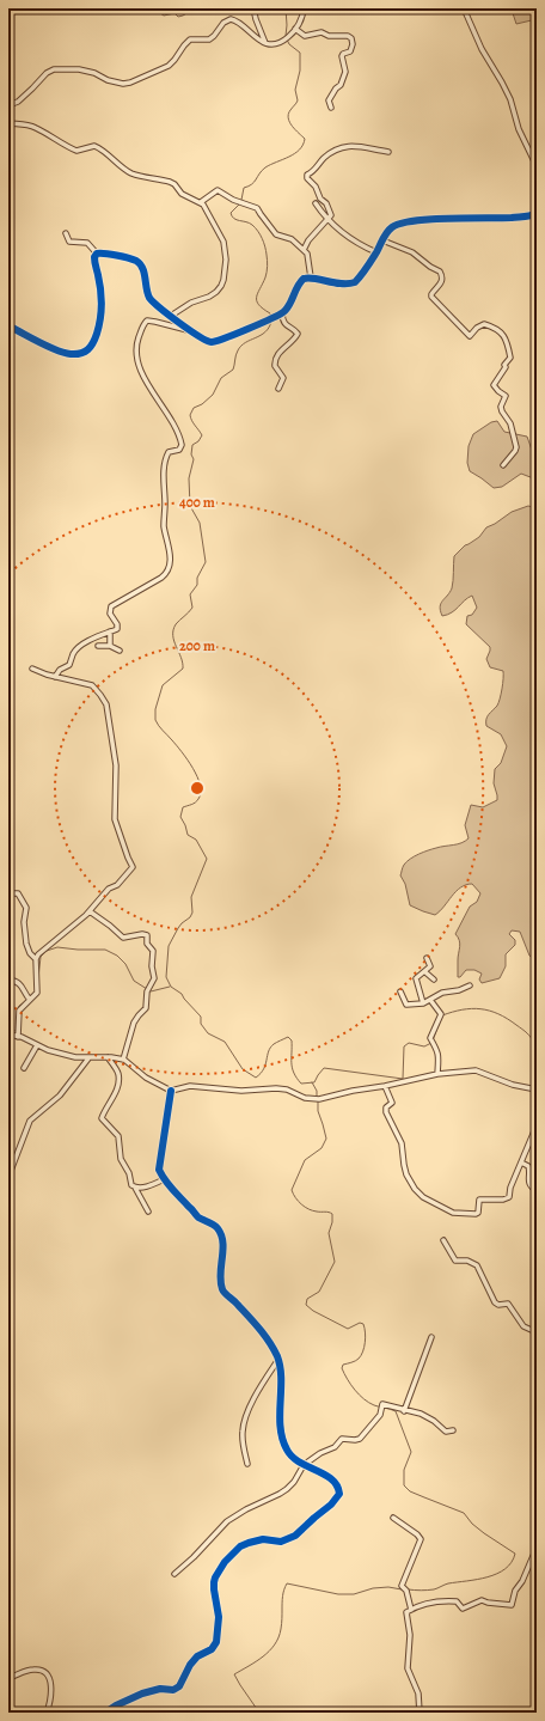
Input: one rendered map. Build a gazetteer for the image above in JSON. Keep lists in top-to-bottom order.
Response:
{
  "rings": ["400 m", "200 m"]
}
